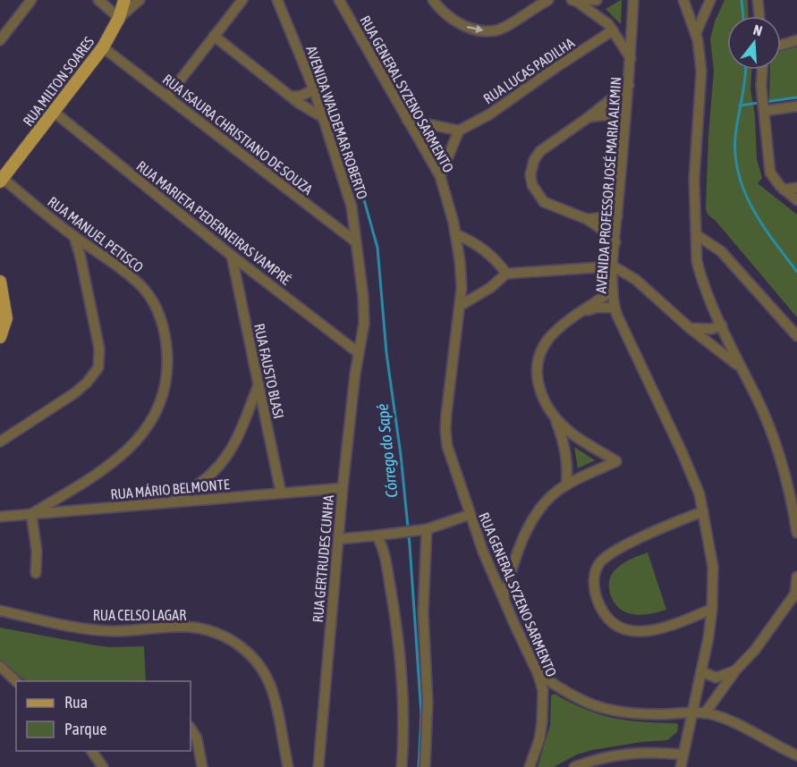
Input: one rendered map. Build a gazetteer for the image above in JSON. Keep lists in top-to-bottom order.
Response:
{
  "streets": {
    "main road": ["RUA MILTON SOARES"],
    "street": [
      "RUA LUCAS PADILHA",
      "RUA GENERAL SYZENO SARMENTO",
      "AVENIDA WALDEMAR ROBERTO",
      "RUA ISAURA CHRISTIANO DE SOUZA",
      "AVENIDA PROFESSOR JOSÉ MARIA ALKMIN",
      "RUA MARIETA PEDERNEIRAS VAMPRÉ",
      "RUA MANUEL PETISCO",
      "RUA FAUSTO BLASI",
      "RUA MÁRIO BELMONTE",
      "RUA GERTRUDES CUNHA",
      "RUA CELSO LAGAR"
    ]
  },
  "crossings": [
    ["RUA MILTON SOARES", "RUA ISAURA CHRISTIANO DE SOUZA"],
    ["RUA MILTON SOARES", "RUA MARIETA PEDERNEIRAS VAMPRÉ"],
    ["RUA MILTON SOARES", "RUA MANUEL PETISCO"],
    ["AVENIDA WALDEMAR ROBERTO", "RUA ISAURA CHRISTIANO DE SOUZA"],
    ["AVENIDA WALDEMAR ROBERTO", "RUA MARIETA PEDERNEIRAS VAMPRÉ"],
    ["AVENIDA WALDEMAR ROBERTO", "RUA GERTRUDES CUNHA"],
    ["RUA MARIETA PEDERNEIRAS VAMPRÉ", "RUA FAUSTO BLASI"],
    ["RUA MARIETA PEDERNEIRAS VAMPRÉ", "RUA GERTRUDES CUNHA"],
    ["RUA MANUEL PETISCO", "RUA MÁRIO BELMONTE"],
    ["RUA FAUSTO BLASI", "RUA MÁRIO BELMONTE"],
    ["RUA MÁRIO BELMONTE", "RUA GERTRUDES CUNHA"]
  ],
  "water": ["Córrego do Sapé"],
  "legend": ["Rua", "Parque"],
  "north": "top"
}
